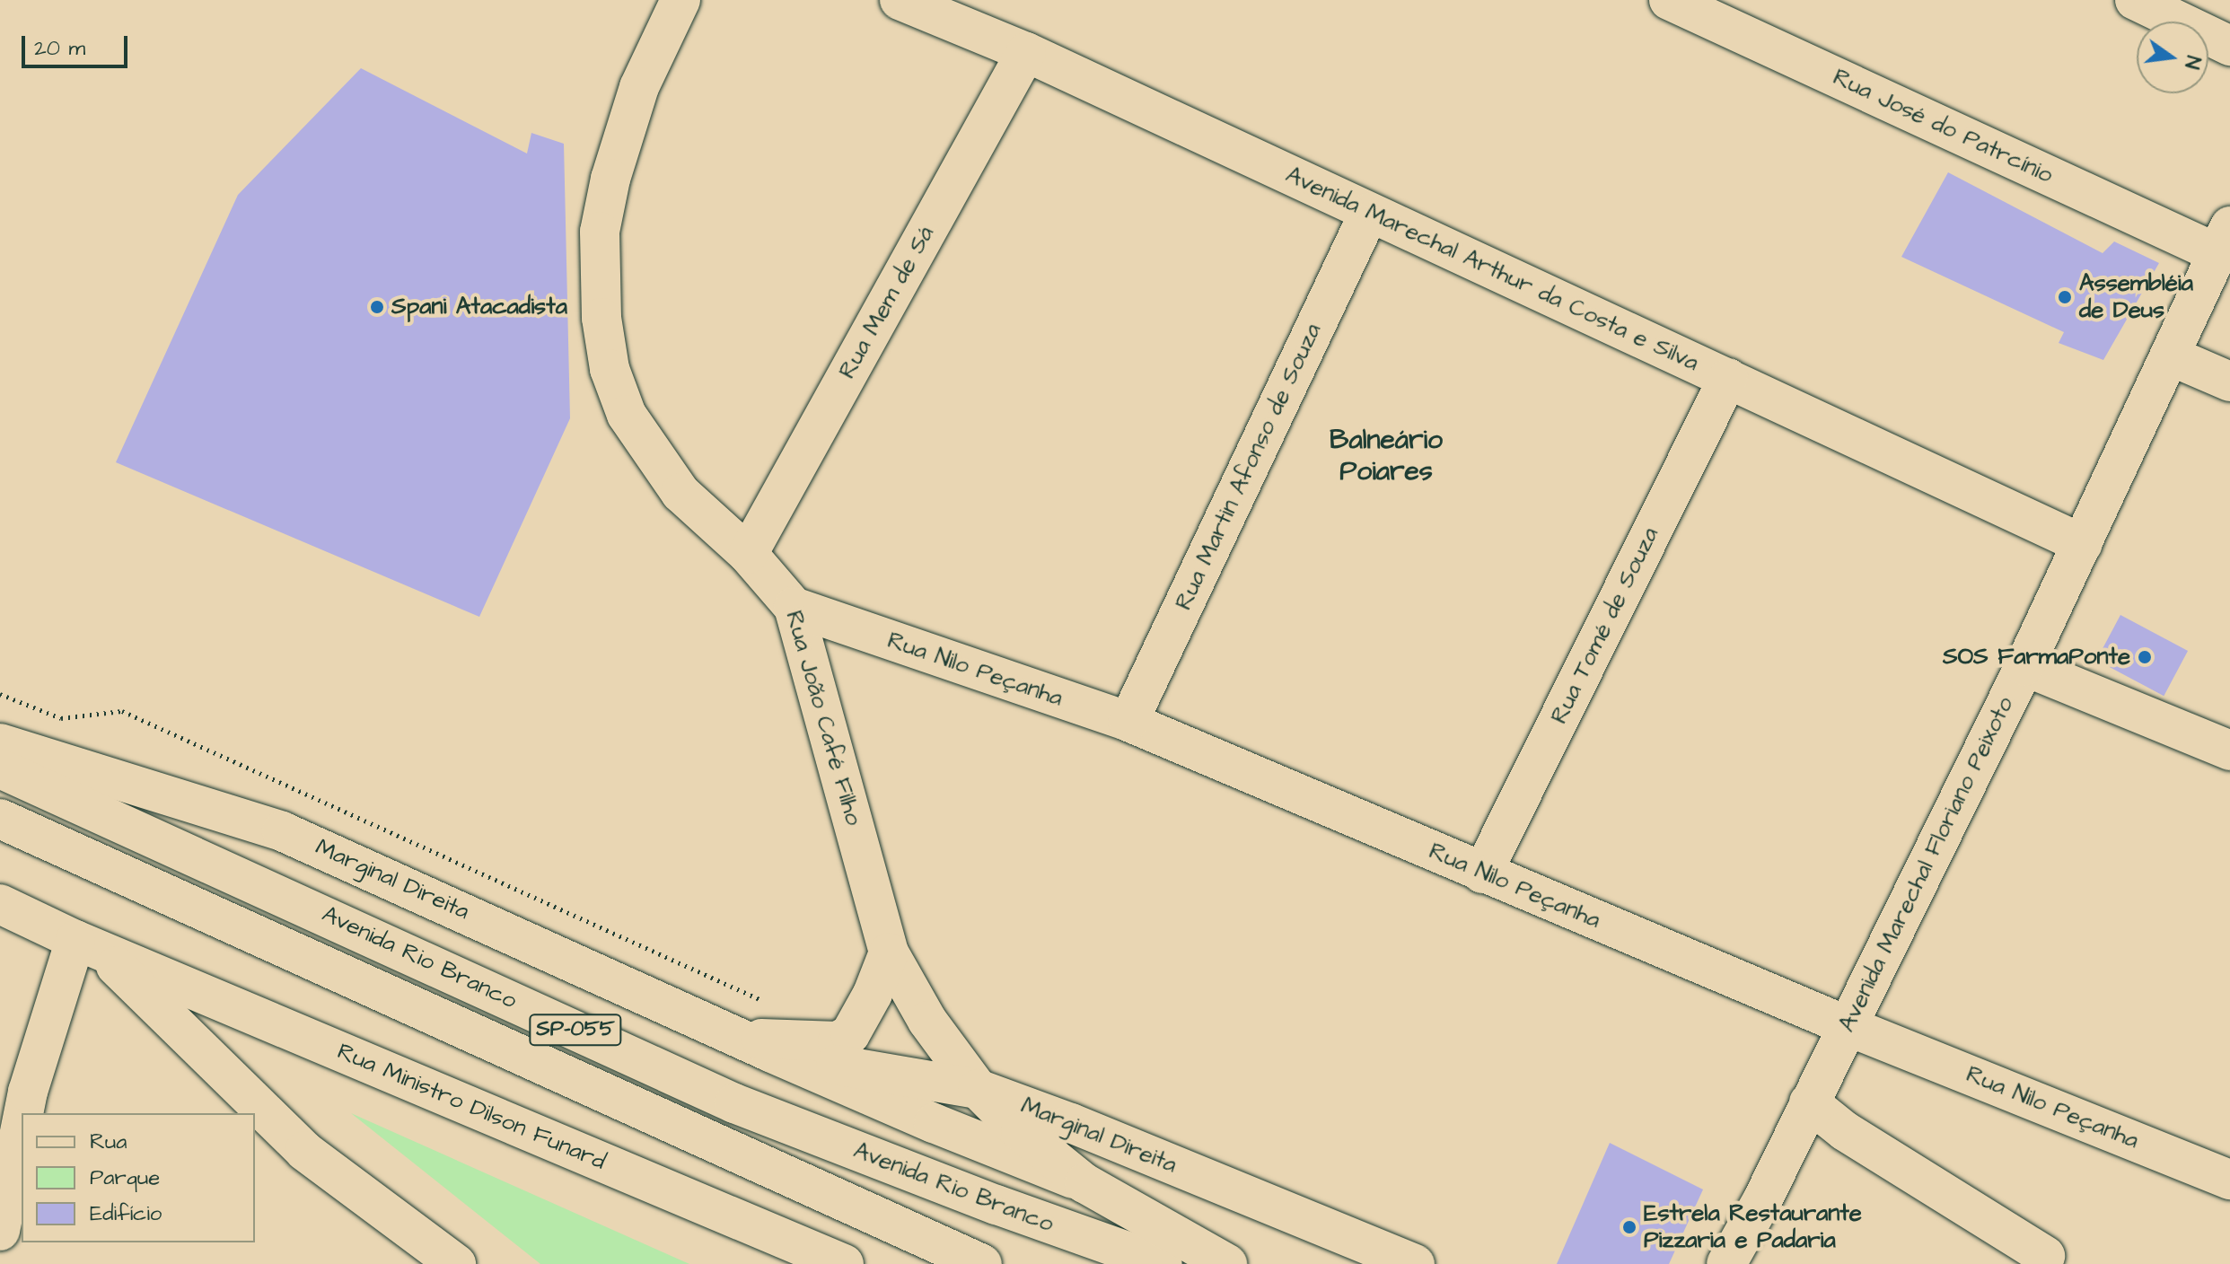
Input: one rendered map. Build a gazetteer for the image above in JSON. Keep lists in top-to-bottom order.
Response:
{
  "streets": {
    "street": [
      "Rua José do Patrcínio",
      "Avenida Marechal Arthur da Costa e Silva",
      "Rua Mem de Sá",
      "Rua Martin Afonso de Souza",
      "Rua Tomé de Souza",
      "Rua Nilo Peçanha",
      "Rua João Café Filho",
      "Avenida Marechal Floriano Peixoto",
      "Marginal Direita",
      "Avenida Rio Branco",
      "SP-055",
      "Rua Ministro Dilson Funard"
    ]
  },
  "crossings": [
    ["Rua José do Patrcínio", "Avenida Marechal Floriano Peixoto"],
    ["Avenida Marechal Arthur da Costa e Silva", "Rua Mem de Sá"],
    ["Avenida Marechal Arthur da Costa e Silva", "Rua Martin Afonso de Souza"],
    ["Avenida Marechal Arthur da Costa e Silva", "Rua Tomé de Souza"],
    ["Avenida Marechal Arthur da Costa e Silva", "Avenida Marechal Floriano Peixoto"],
    ["Rua Mem de Sá", "Rua João Café Filho"],
    ["Rua Martin Afonso de Souza", "Rua Nilo Peçanha"],
    ["Rua Tomé de Souza", "Rua Nilo Peçanha"],
    ["Rua Nilo Peçanha", "Rua João Café Filho"],
    ["Rua Nilo Peçanha", "Avenida Marechal Floriano Peixoto"],
    ["Rua João Café Filho", "Marginal Direita"]
  ],
  "districts": ["Balneário Poiares"],
  "places": [
    "Assembléia de Deus",
    "Spani Atacadista",
    "SOS FarmaPonte",
    "Estrela Restaurante Pizzaria e Padaria"
  ],
  "legend": ["Rua", "Parque", "Edifício"],
  "scale_bar": "20 m",
  "north": "right"
}
